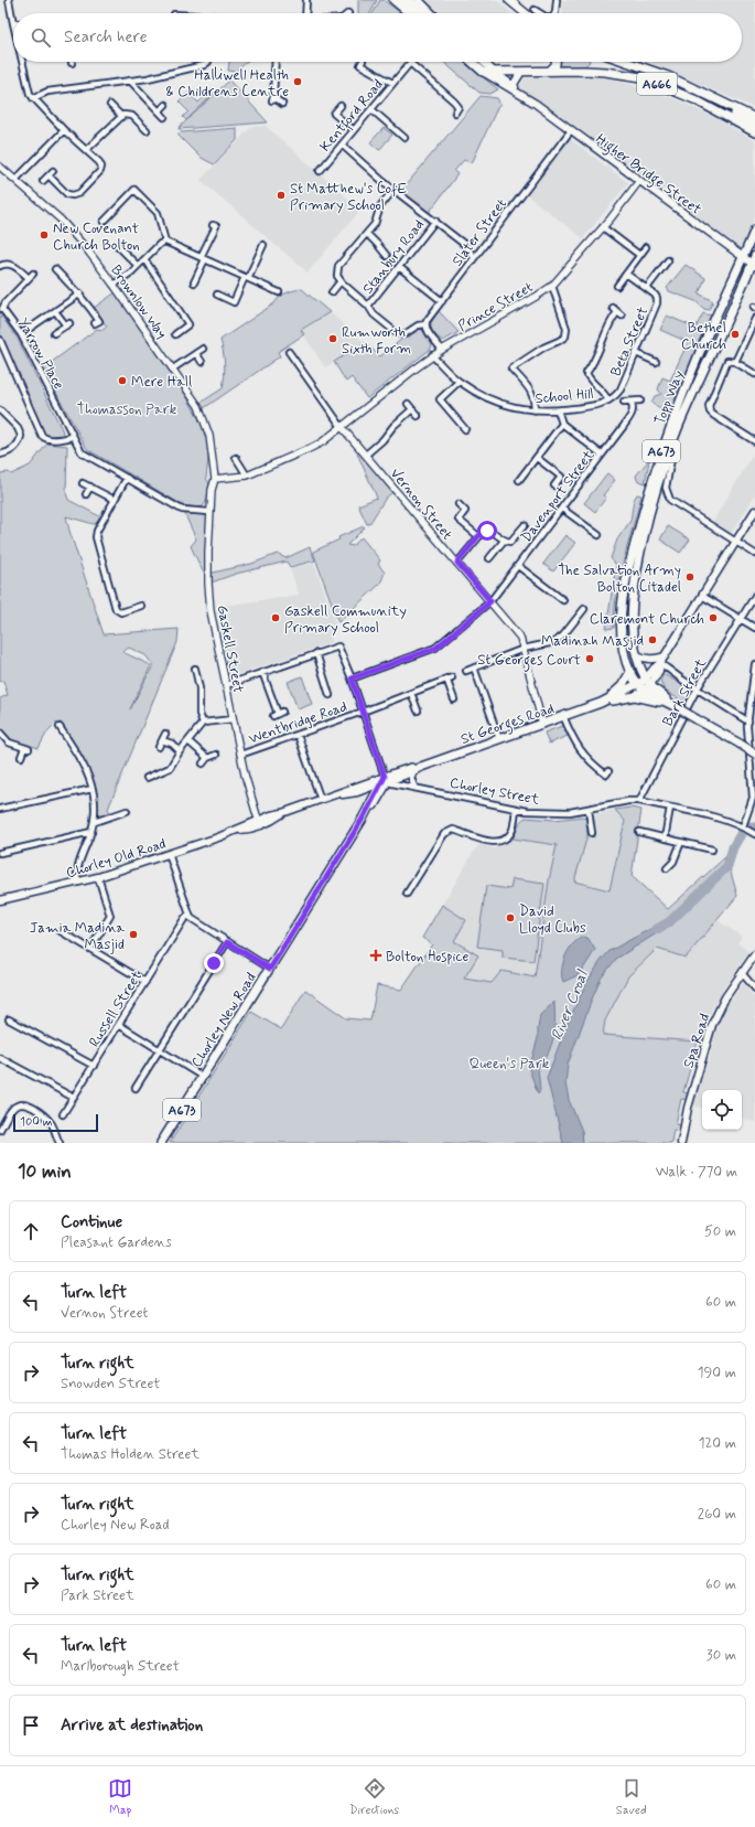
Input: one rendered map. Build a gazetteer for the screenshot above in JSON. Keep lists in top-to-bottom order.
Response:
{
  "streets": {
    "main road": [
      "A666",
      "Higher Bridge Street",
      "Topp Way",
      "A673",
      "St Georges Road",
      "Chorley Old Road",
      "Chorley New Road",
      "Spa Road"
    ],
    "street": [
      "Kentford Road",
      "Slater Street",
      "Stanbury Road",
      "Brownlow Way",
      "Prince Street",
      "Beta Street",
      "Yarrow Place",
      "School Hill",
      "Davenport Street",
      "Vernon Street",
      "Gaskell Street",
      "Bark Street",
      "Wentbridge Road",
      "Chorley Street",
      "Russell Street"
    ]
  },
  "crossings": [
    ["A666", "Higher Bridge Street"],
    ["Higher Bridge Street", "Slater Street"],
    ["Higher Bridge Street", "Prince Street"],
    ["Higher Bridge Street", "Topp Way"],
    ["Brownlow Way", "Prince Street"],
    ["Brownlow Way", "Gaskell Street"],
    ["Prince Street", "School Hill"],
    ["Prince Street", "Vernon Street"],
    ["Prince Street", "Gaskell Street"],
    ["Beta Street", "School Hill"],
    ["Topp Way", "St Georges Road"],
    ["Davenport Street", "Vernon Street"],
    ["Vernon Street", "St Georges Road"],
    ["Gaskell Street", "Wentbridge Road"],
    ["Gaskell Street", "Chorley Old Road"],
    ["Bark Street", "Chorley Street"],
    ["St Georges Road", "Chorley Street"],
    ["St Georges Road", "Chorley Old Road"],
    ["St Georges Road", "Chorley New Road"],
    ["Chorley Street", "Chorley Old Road"],
    ["Chorley Street", "Chorley New Road"],
    ["Chorley Old Road", "Chorley New Road"]
  ],
  "water": ["River Croal"],
  "parks": ["Thomasson Park", "Queen's Park"],
  "places": {
    "other": [
      "Halliwell Health & Childrens Centre",
      "St Matthew's CofE Primary School",
      "New Covenant Church Bolton",
      "Bethel Church",
      "Rumworth Sixth Form",
      "Mere Hall",
      "The Salvation Army Bolton Citadel",
      "Gaskell Community Primary School",
      "Claremont Church",
      "Madinah Masjid",
      "St Georges Court",
      "David Lloyd Clubs",
      "Jamia Madina Masjid"
    ],
    "health": ["Bolton Hospice"]
  },
  "scale_bar": "100 m",
  "page": {
    "search": "Search here",
    "scale": "100 m",
    "heading": ["10 min", "Walk · 770 m"],
    "list": [
      ["Continue", "Pleasant Gardens", "50 m"],
      ["Turn left", "Vernon Street", "60 m"],
      ["Turn right", "Snowden Street", "190 m"],
      ["Turn left", "Thomas Holden Street", "120 m"],
      ["Turn right", "Chorley New Road", "260 m"],
      ["Turn right", "Park Street", "60 m"],
      ["Turn left", "Marlborough Street", "30 m"],
      "Arrive at destination"
    ],
    "nav": ["Map", "Directions", "Saved"]
  }
}
